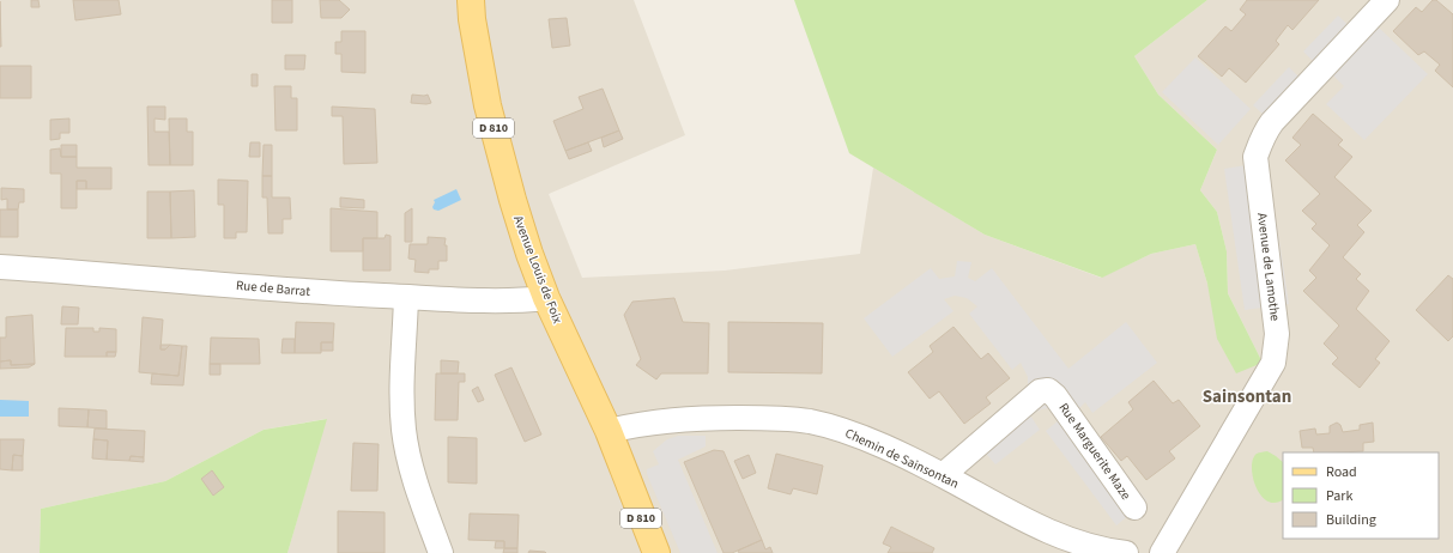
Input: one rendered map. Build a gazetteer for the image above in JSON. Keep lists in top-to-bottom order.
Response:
{
  "streets": {
    "main road": ["D 810", "Avenue Louis de Foix"],
    "street": [
      "Avenue de Lamothe",
      "Rue de Barrat",
      "Rue Marguerite Maze",
      "Chemin de Sainsontan"
    ]
  },
  "crossings": [
    ["Avenue Louis de Foix", "Rue de Barrat"],
    ["Avenue Louis de Foix", "Chemin de Sainsontan"],
    ["Rue Marguerite Maze", "Chemin de Sainsontan"]
  ],
  "districts": ["Sainsontan"],
  "legend": ["Road", "Park", "Building"]
}
